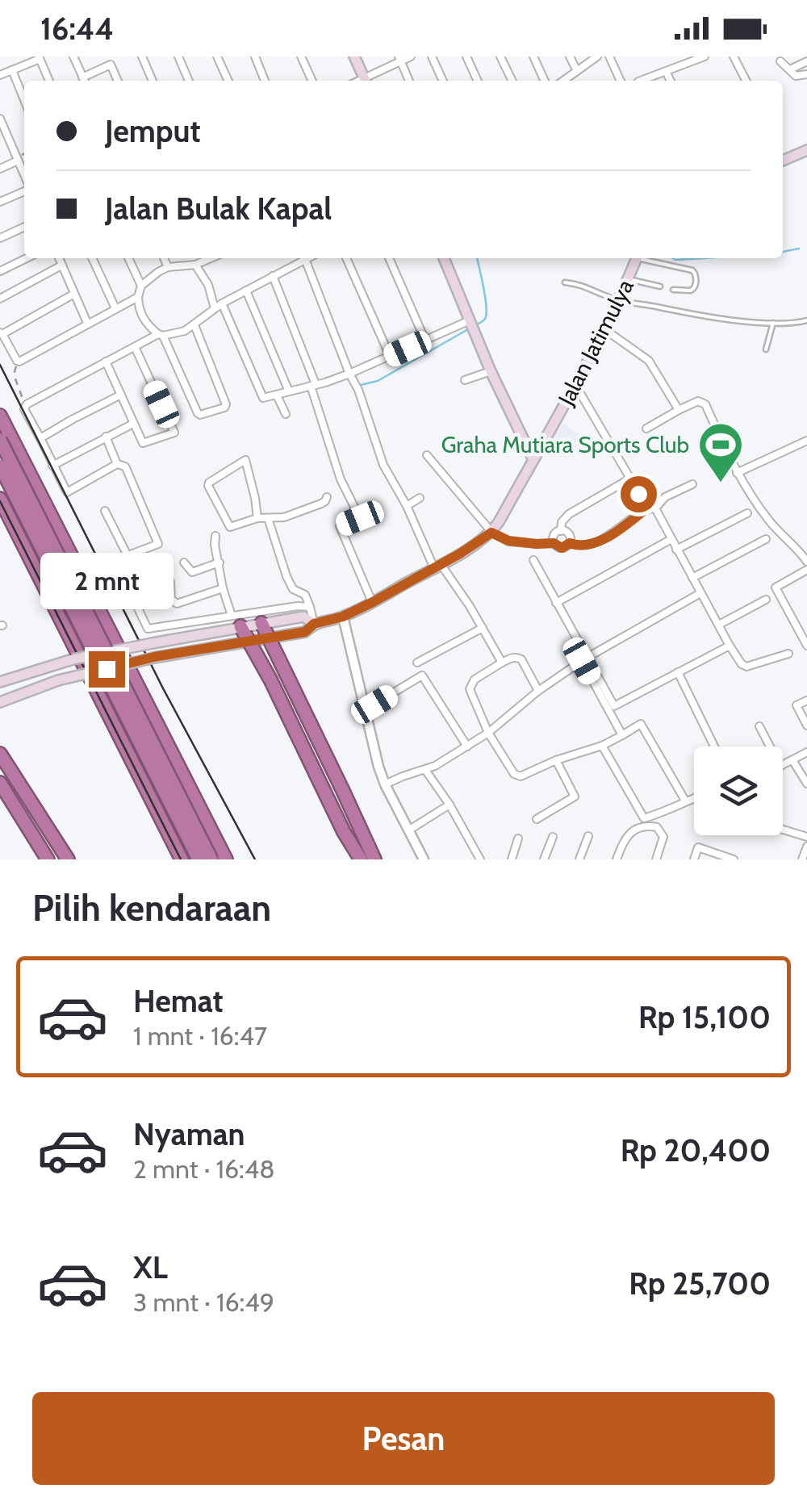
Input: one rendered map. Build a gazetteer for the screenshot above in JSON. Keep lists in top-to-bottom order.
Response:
{
  "streets": {
    "main road": ["Jalan Jatimulya"]
  },
  "places": {
    "sports": ["Graha Mutiara Sports Club"]
  },
  "page": {
    "status": "16:44",
    "banner": ["Jemput", "Jalan Bulak Kapal"],
    "bubble": "2 mnt",
    "heading": "Pilih kendaraan",
    "list": [
      {
        "name": "Hemat",
        "note": "1 mnt · 16:47",
        "value": "Rp 15,100"
      },
      {
        "name": "Nyaman",
        "note": "2 mnt · 16:48",
        "value": "Rp 20,400"
      },
      {
        "name": "XL",
        "note": "3 mnt · 16:49",
        "value": "Rp 25,700"
      }
    ],
    "buttons": "Pesan"
  }
}
